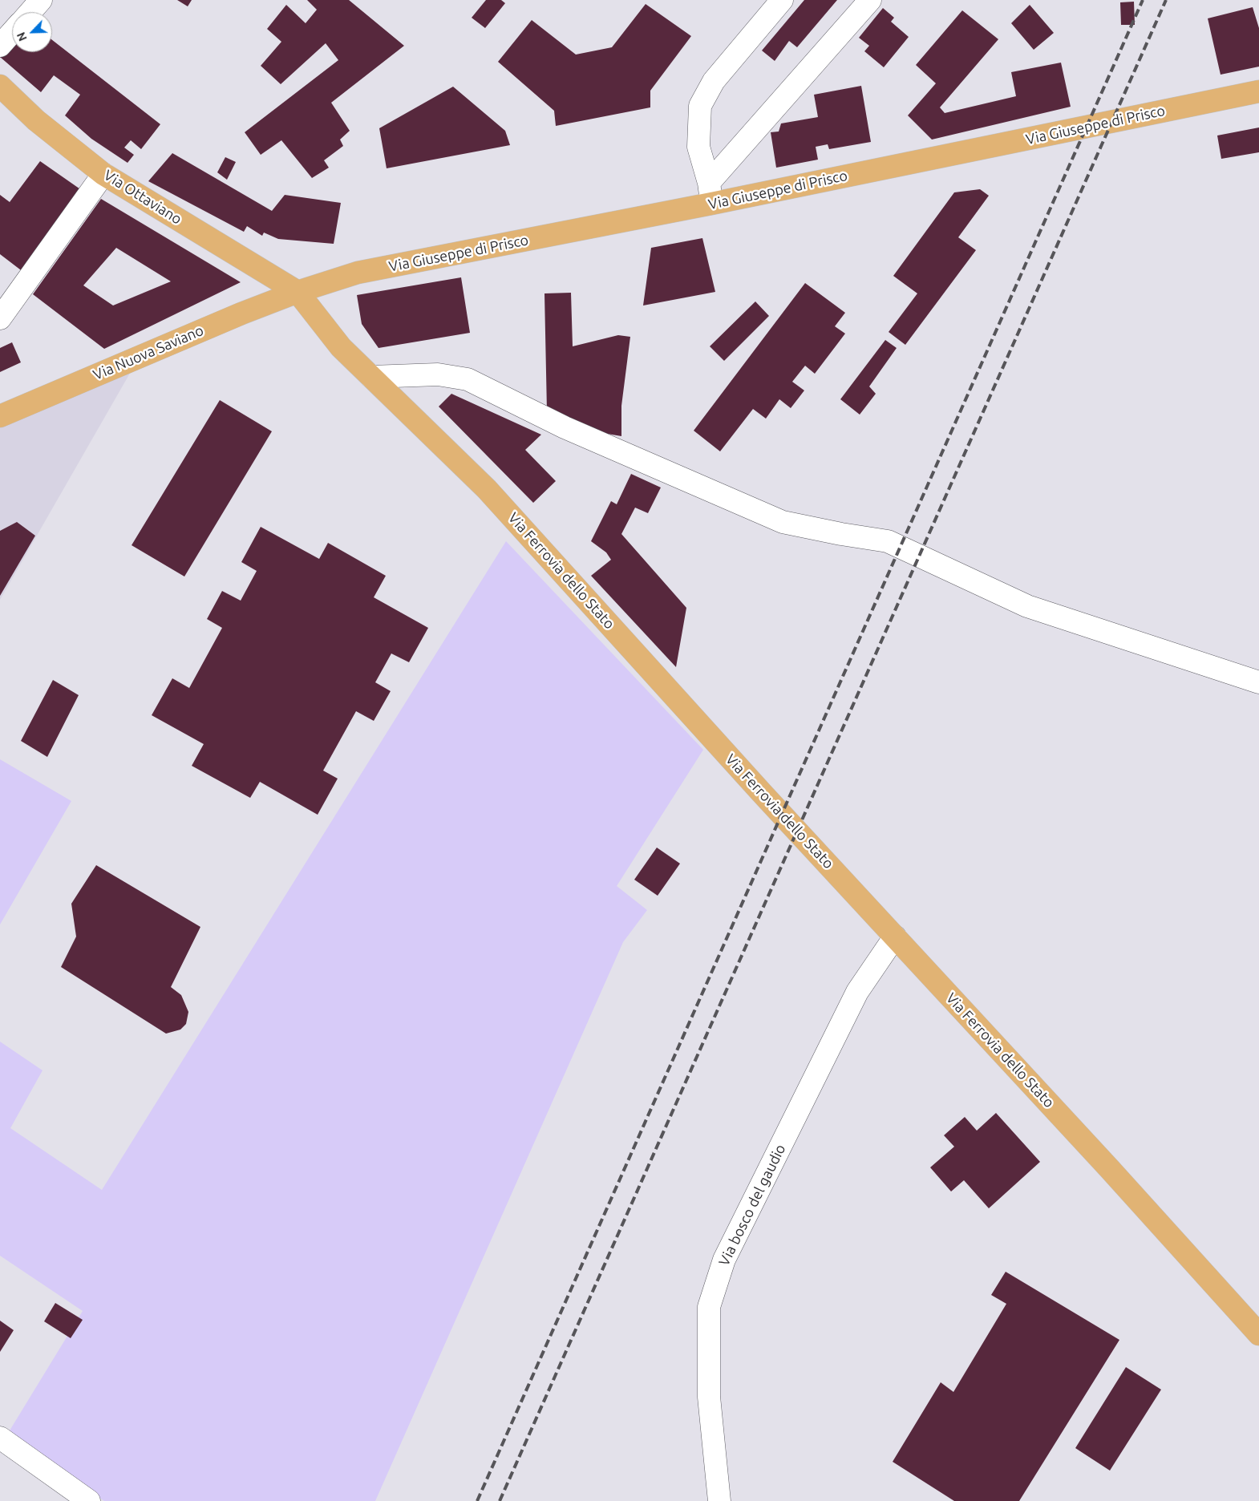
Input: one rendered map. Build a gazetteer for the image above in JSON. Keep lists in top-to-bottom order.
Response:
{
  "streets": {
    "main road": [
      "Via Giuseppe di Prisco",
      "Via Ottaviano",
      "Via Nuova Saviano",
      "Via Ferrovia dello Stato"
    ],
    "street": ["Via bosco del gaudio"]
  },
  "crossings": [
    ["Via Giuseppe di Prisco", "Via Ottaviano"],
    ["Via Giuseppe di Prisco", "Via Nuova Saviano"],
    ["Via Giuseppe di Prisco", "Via Ferrovia dello Stato"],
    ["Via Ottaviano", "Via Nuova Saviano"],
    ["Via Ottaviano", "Via Ferrovia dello Stato"],
    ["Via Nuova Saviano", "Via Ferrovia dello Stato"],
    ["Via Ferrovia dello Stato", "Via bosco del gaudio"]
  ],
  "north": "bottom left"
}
